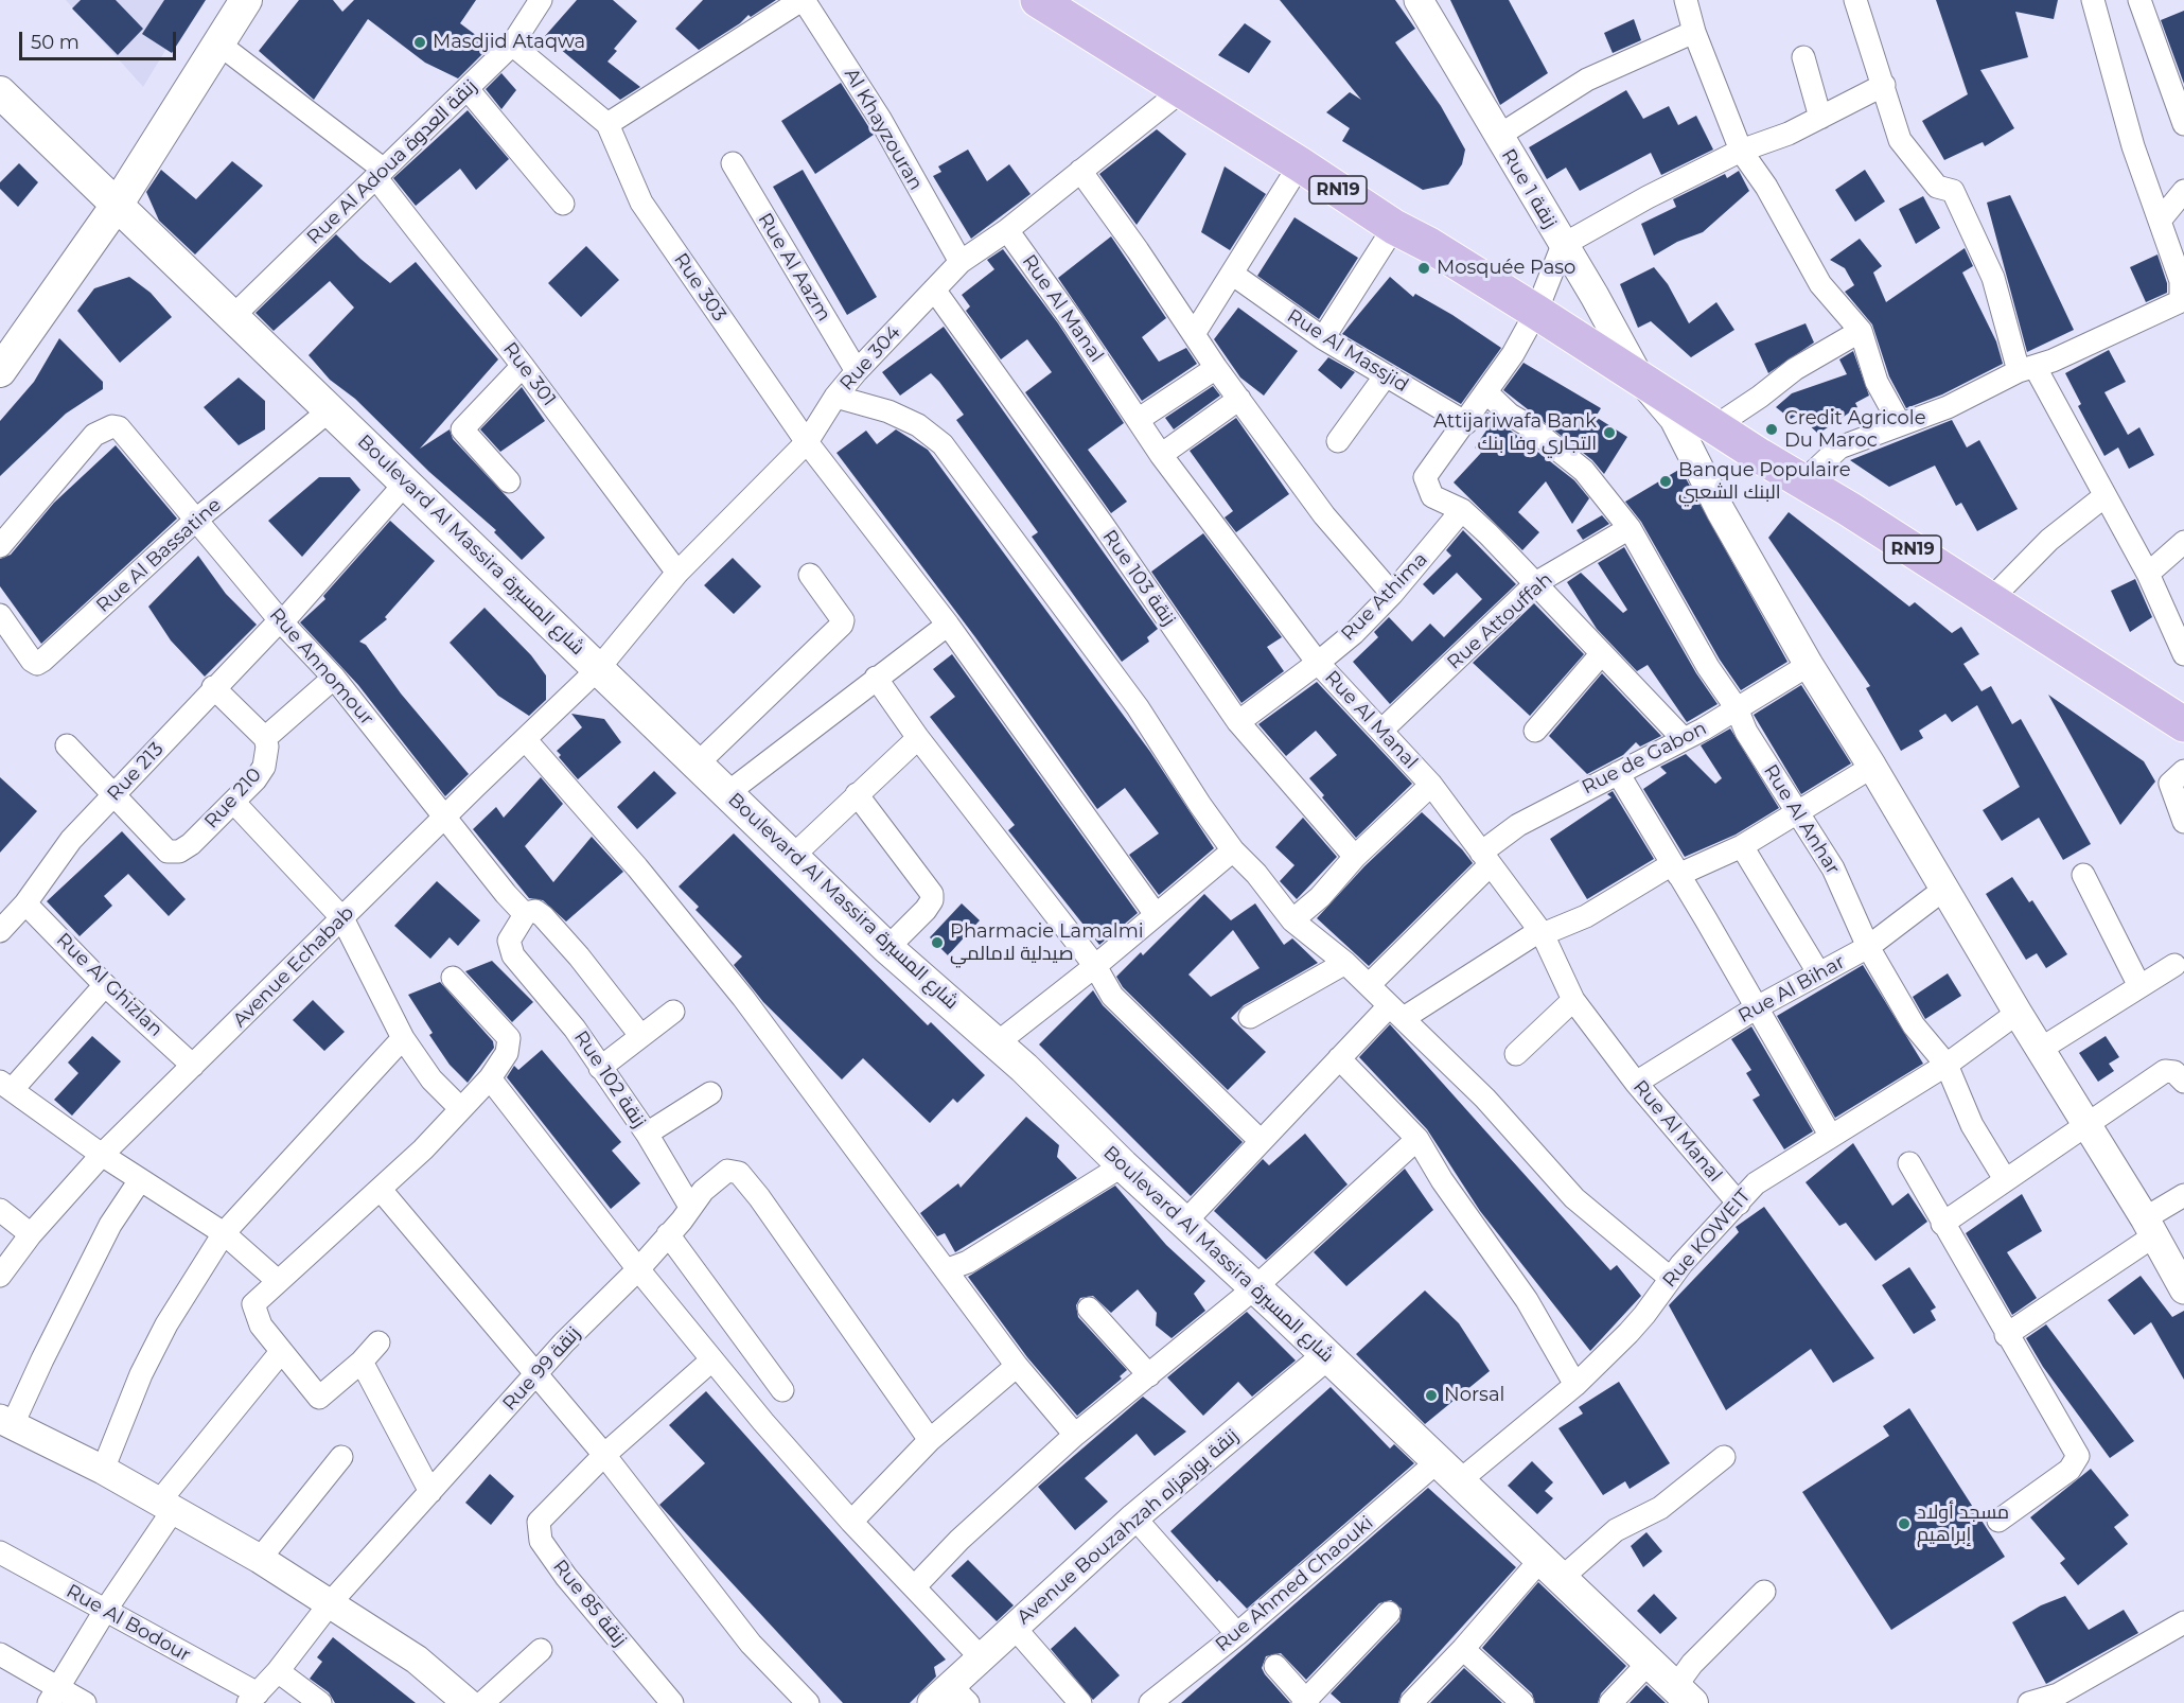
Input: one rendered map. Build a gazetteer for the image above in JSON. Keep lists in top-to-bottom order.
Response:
{
  "streets": {
    "main road": ["RN19", "Boulevard Al Massira شارع المسيرة"],
    "street": [
      "Al Khayzouran",
      "Rue Al Adoua زنقة العدوة",
      "Rue 1 زنقة",
      "Rue Al Aazm",
      "Rue 303",
      "Rue Al Manal",
      "Rue Al Massjid",
      "Rue 304",
      "Rue 301",
      "Rue Al Bassatine",
      "Rue 103 زنقة",
      "Rue Athima",
      "Rue Attouffah",
      "Rue Annomour",
      "Rue de Gabon",
      "Rue 213",
      "Rue 210",
      "Rue Al Anhar",
      "Avenue Echabab",
      "Rue Al Ghizlan",
      "Rue Al Bihar",
      "Rue 102 زنقة",
      "Rue KOWEIT",
      "Rue 99 زنقة",
      "Avenue Bouzahzah زنقة بوزهزاه",
      "Rue Ahmed Chaouki",
      "Rue 85 زنقة",
      "Rue Al Bodour"
    ]
  },
  "crossings": [
    ["Al Khayzouran", "Rue 304"],
    ["Rue Al Adoua زنقة العدوة", "Rue 301"],
    ["Rue Al Adoua زنقة العدوة", "Boulevard Al Massira شارع المسيرة"],
    ["Rue 1 زنقة", "RN19"],
    ["Rue 1 زنقة", "Rue de Gabon"],
    ["Rue 1 زنقة", "Rue Al Bihar"],
    ["Rue 1 زنقة", "Rue KOWEIT"],
    ["RN19", "Rue 304"],
    ["Rue Al Aazm", "Rue 304"],
    ["Rue 303", "Rue 304"],
    ["Rue Al Manal", "Rue 304"],
    ["Rue Al Manal", "Rue Athima"],
    ["Rue Al Manal", "Rue Attouffah"],
    ["Rue Al Manal", "Rue de Gabon"],
    ["Rue Al Manal", "Rue Al Bihar"],
    ["Rue Al Manal", "Rue KOWEIT"],
    ["Rue 304", "Rue 301"],
    ["Rue 304", "Boulevard Al Massira شارع المسيرة"],
    ["Rue 304", "Rue 103 زنقة"],
    ["Rue 304", "Avenue Echabab"],
    ["Boulevard Al Massira شارع المسيرة", "Rue Al Bassatine"],
    ["Boulevard Al Massira شارع المسيرة", "Rue 213"],
    ["Boulevard Al Massira شارع المسيرة", "Avenue Echabab"],
    ["Boulevard Al Massira شارع المسيرة", "Rue KOWEIT"],
    ["Boulevard Al Massira شارع المسيرة", "Avenue Bouzahzah زنقة بوزهزاه"],
    ["Boulevard Al Massira شارع المسيرة", "Rue Ahmed Chaouki"],
    ["Rue Al Bassatine", "Rue Annomour"],
    ["Rue 103 زنقة", "Rue Athima"],
    ["Rue Attouffah", "Rue Al Anhar"],
    ["Rue Annomour", "Rue 213"],
    ["Rue Annomour", "Avenue Echabab"],
    ["Rue Annomour", "Rue 102 زنقة"],
    ["Rue de Gabon", "Rue Al Anhar"],
    ["Rue 213", "Rue 210"],
    ["Rue 213", "Rue Al Ghizlan"],
    ["Rue Al Anhar", "Rue Al Bihar"],
    ["Rue Al Anhar", "Rue KOWEIT"],
    ["Avenue Echabab", "Rue Al Ghizlan"],
    ["Rue 102 زنقة", "Rue 99 زنقة"],
    ["Rue KOWEIT", "Rue Ahmed Chaouki"],
    ["Rue 99 زنقة", "Rue Al Bodour"]
  ],
  "places": [
    "Masdjid Ataqwa",
    "Mosquée Paso",
    "Credit Agricole Du Maroc",
    "Attijariwafa Bank التجاري وفا بنك",
    "Banque Populaire البنك الشعبي",
    "Pharmacie Lamalmi صيدلية لامالمي",
    "Norsal",
    "مسجد أولاد إبراهيم"
  ],
  "scale_bar": "50 m"
}
